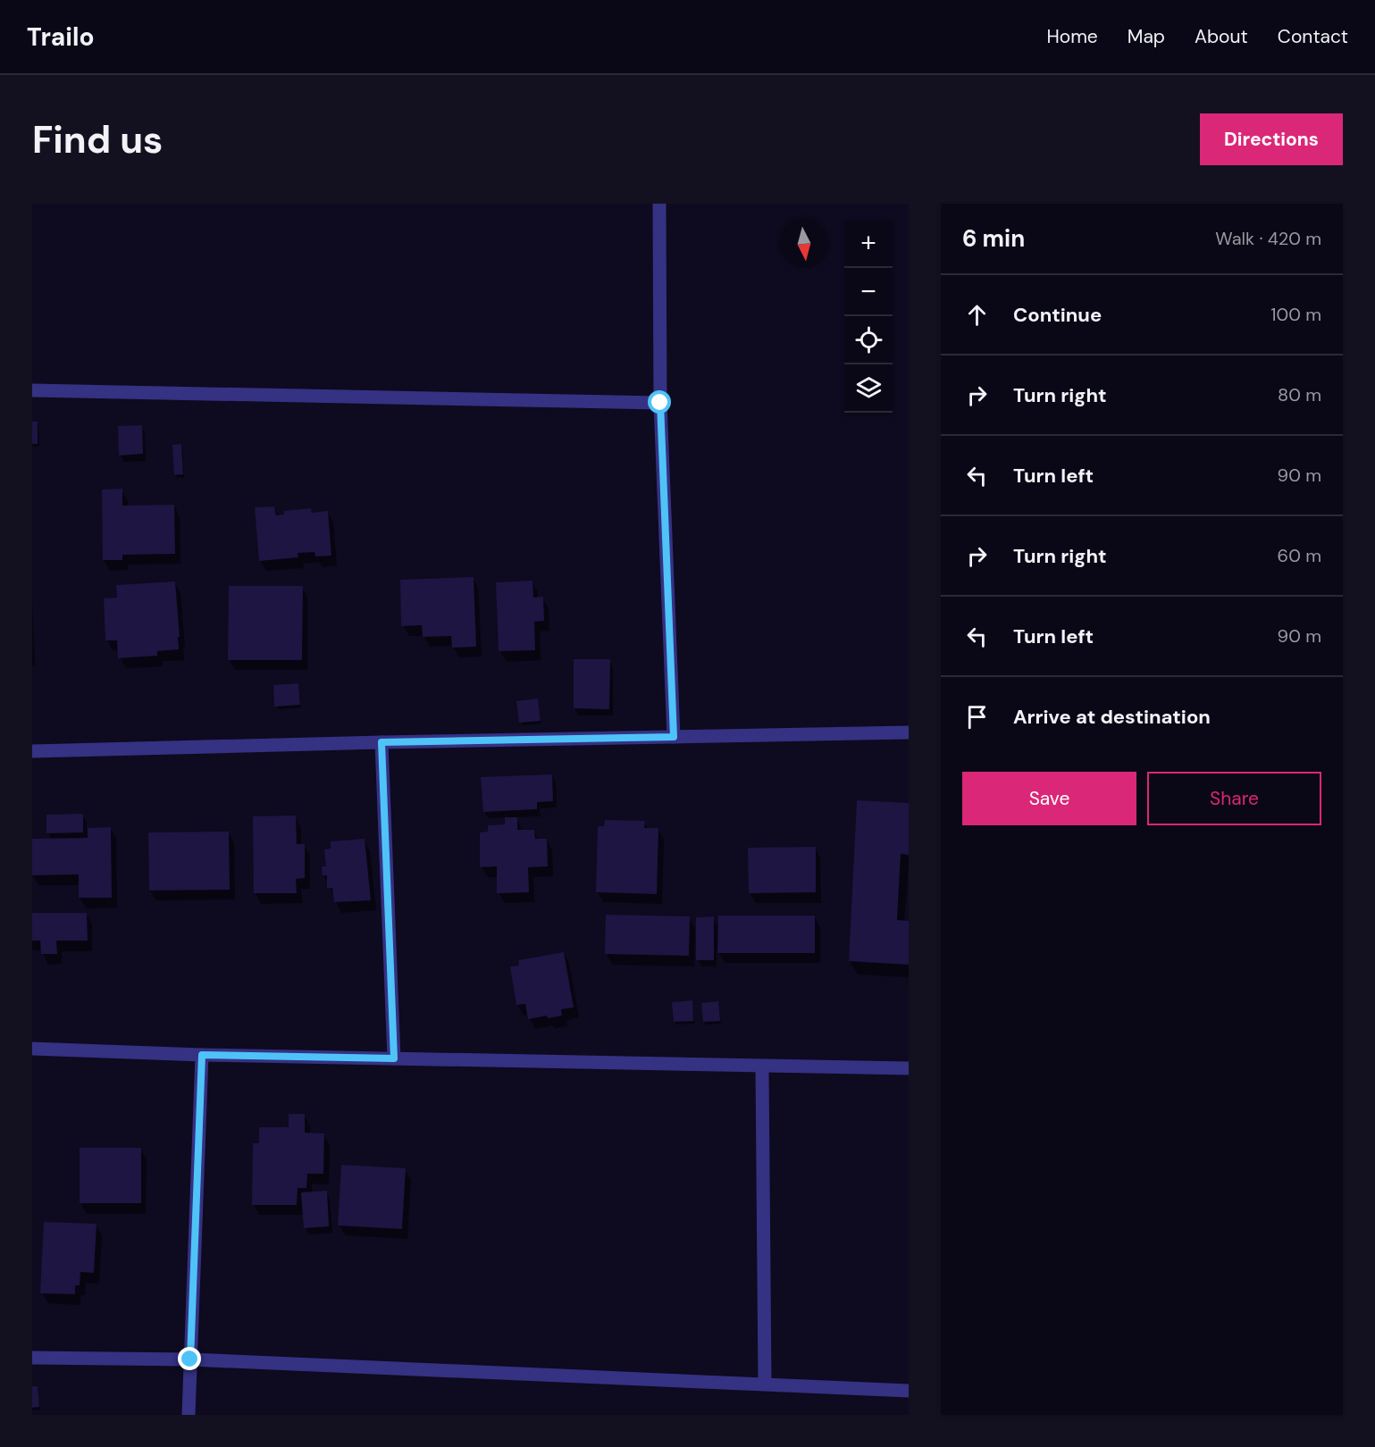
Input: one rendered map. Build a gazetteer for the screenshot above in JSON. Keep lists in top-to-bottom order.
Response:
{
  "north": "bottom",
  "page": {
    "header": "Trailo",
    "nav": [
      "Home",
      "Map",
      "About",
      "Contact"
    ],
    "buttons": [
      "Directions",
      ["Save", "Share"]
    ],
    "title": "Find us",
    "heading": ["6 min", "Walk · 420 m"],
    "map_buttons": ["+", "−"],
    "list": [
      ["Continue", "100 m"],
      ["Turn right", "80 m"],
      ["Turn left", "90 m"],
      ["Turn right", "60 m"],
      ["Turn left", "90 m"],
      "Arrive at destination"
    ]
  }
}
